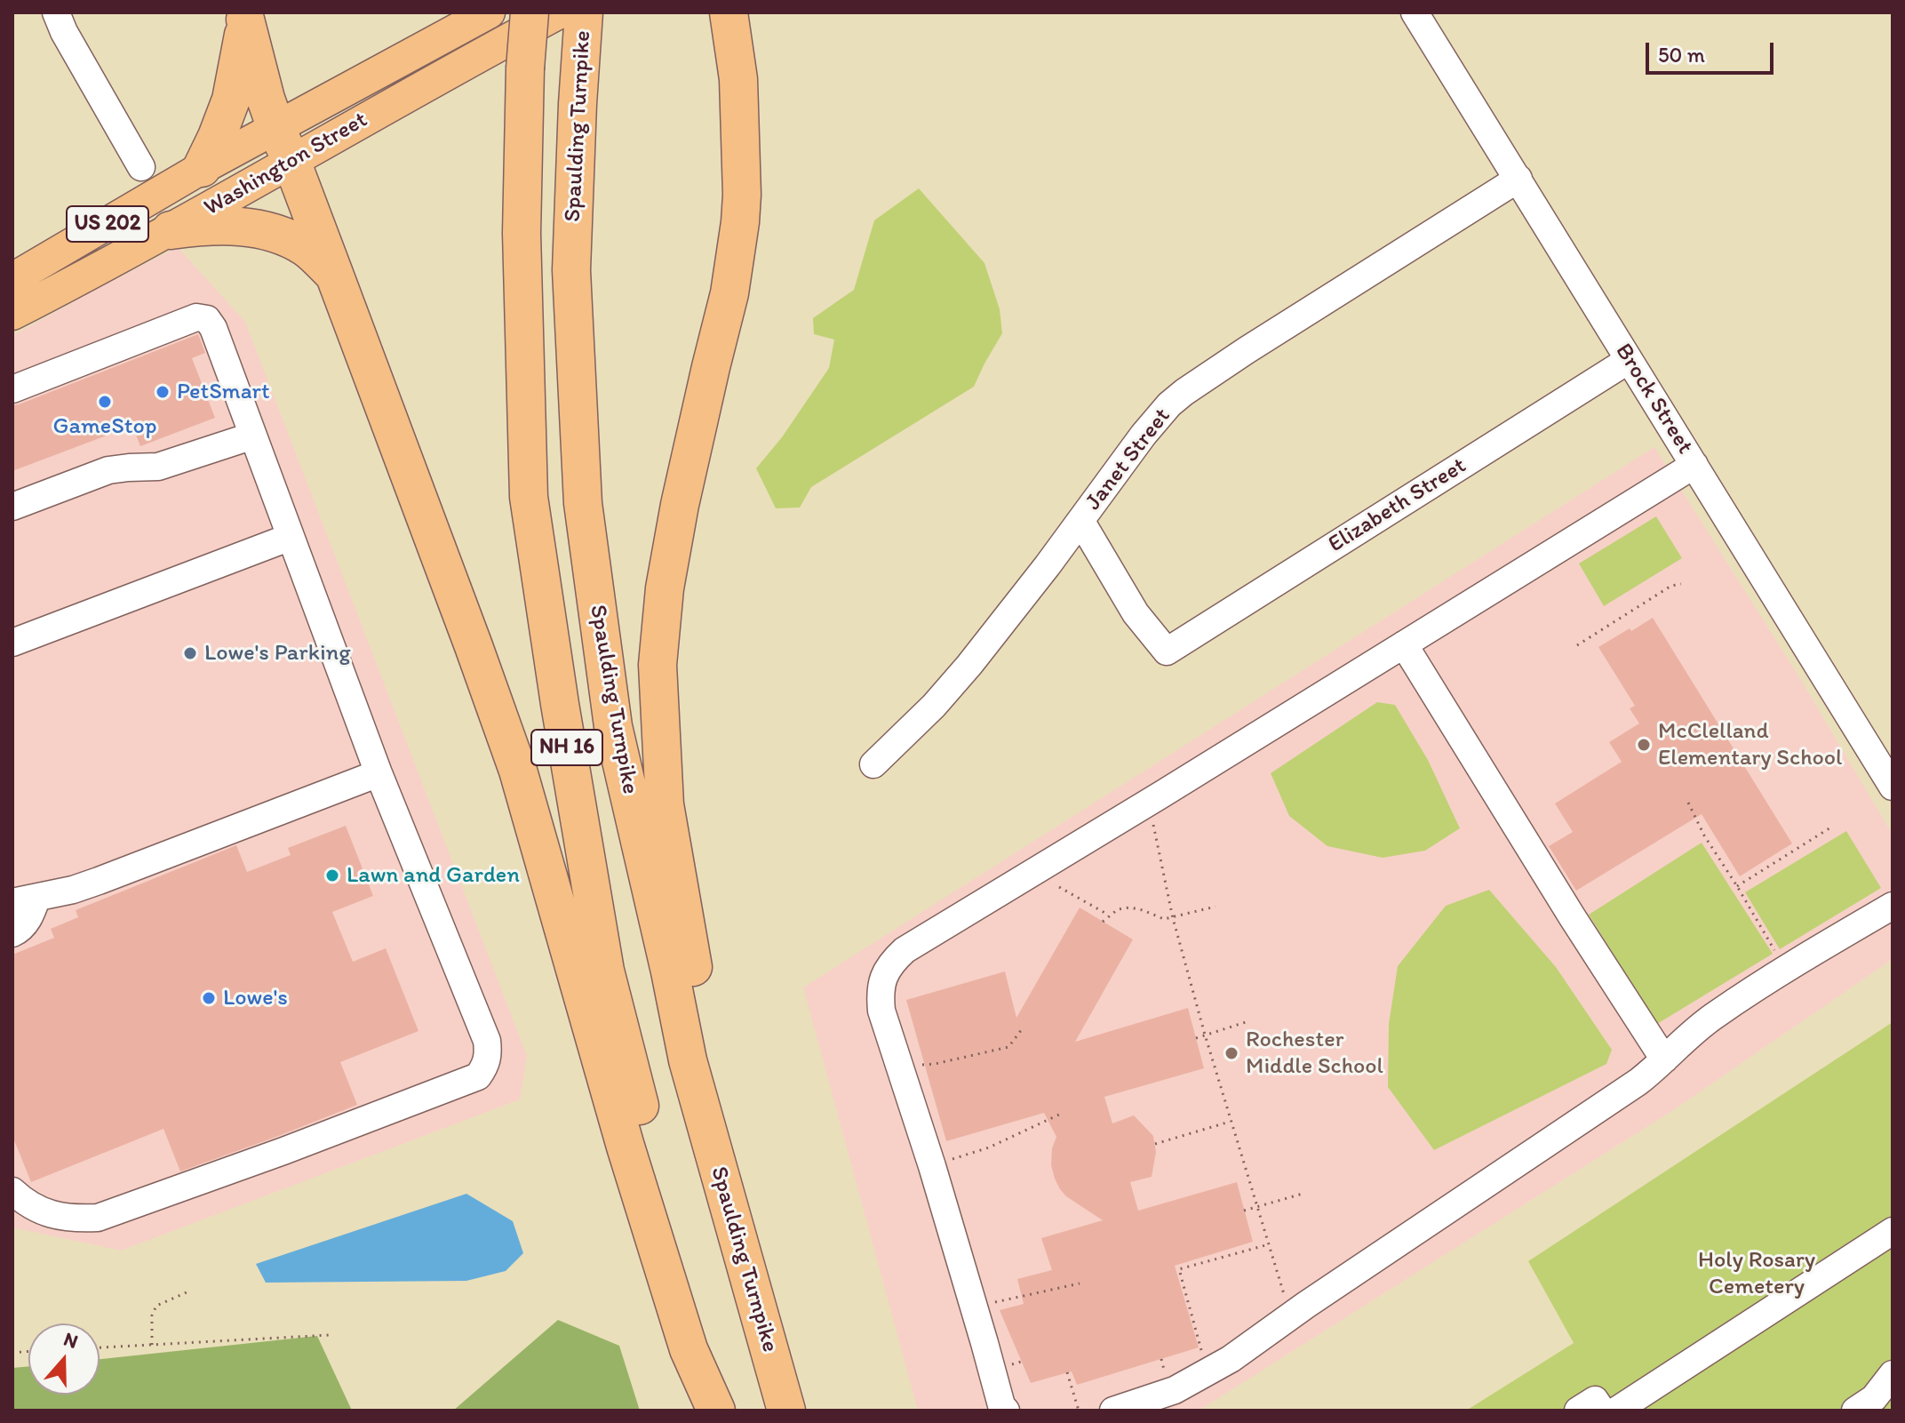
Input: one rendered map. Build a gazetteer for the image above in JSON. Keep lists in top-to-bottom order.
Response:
{
  "streets": {
    "highway": ["Spaulding Turnpike", "NH 16"],
    "main road": ["Washington Street", "US 202"],
    "street": ["Brock Street", "Janet Street", "Elizabeth Street"]
  },
  "crossings": [
    ["Brock Street", "Janet Street"],
    ["Brock Street", "Elizabeth Street"],
    ["Janet Street", "Elizabeth Street"]
  ],
  "parks": ["Holy Rosary Cemetery"],
  "places": [
    "PetSmart",
    "GameStop",
    "Lowe's Parking",
    "McClelland Elementary School",
    "Lawn and Garden",
    "Lowe's",
    "Rochester Middle School"
  ],
  "scale_bar": "50 m",
  "north": "top"
}
